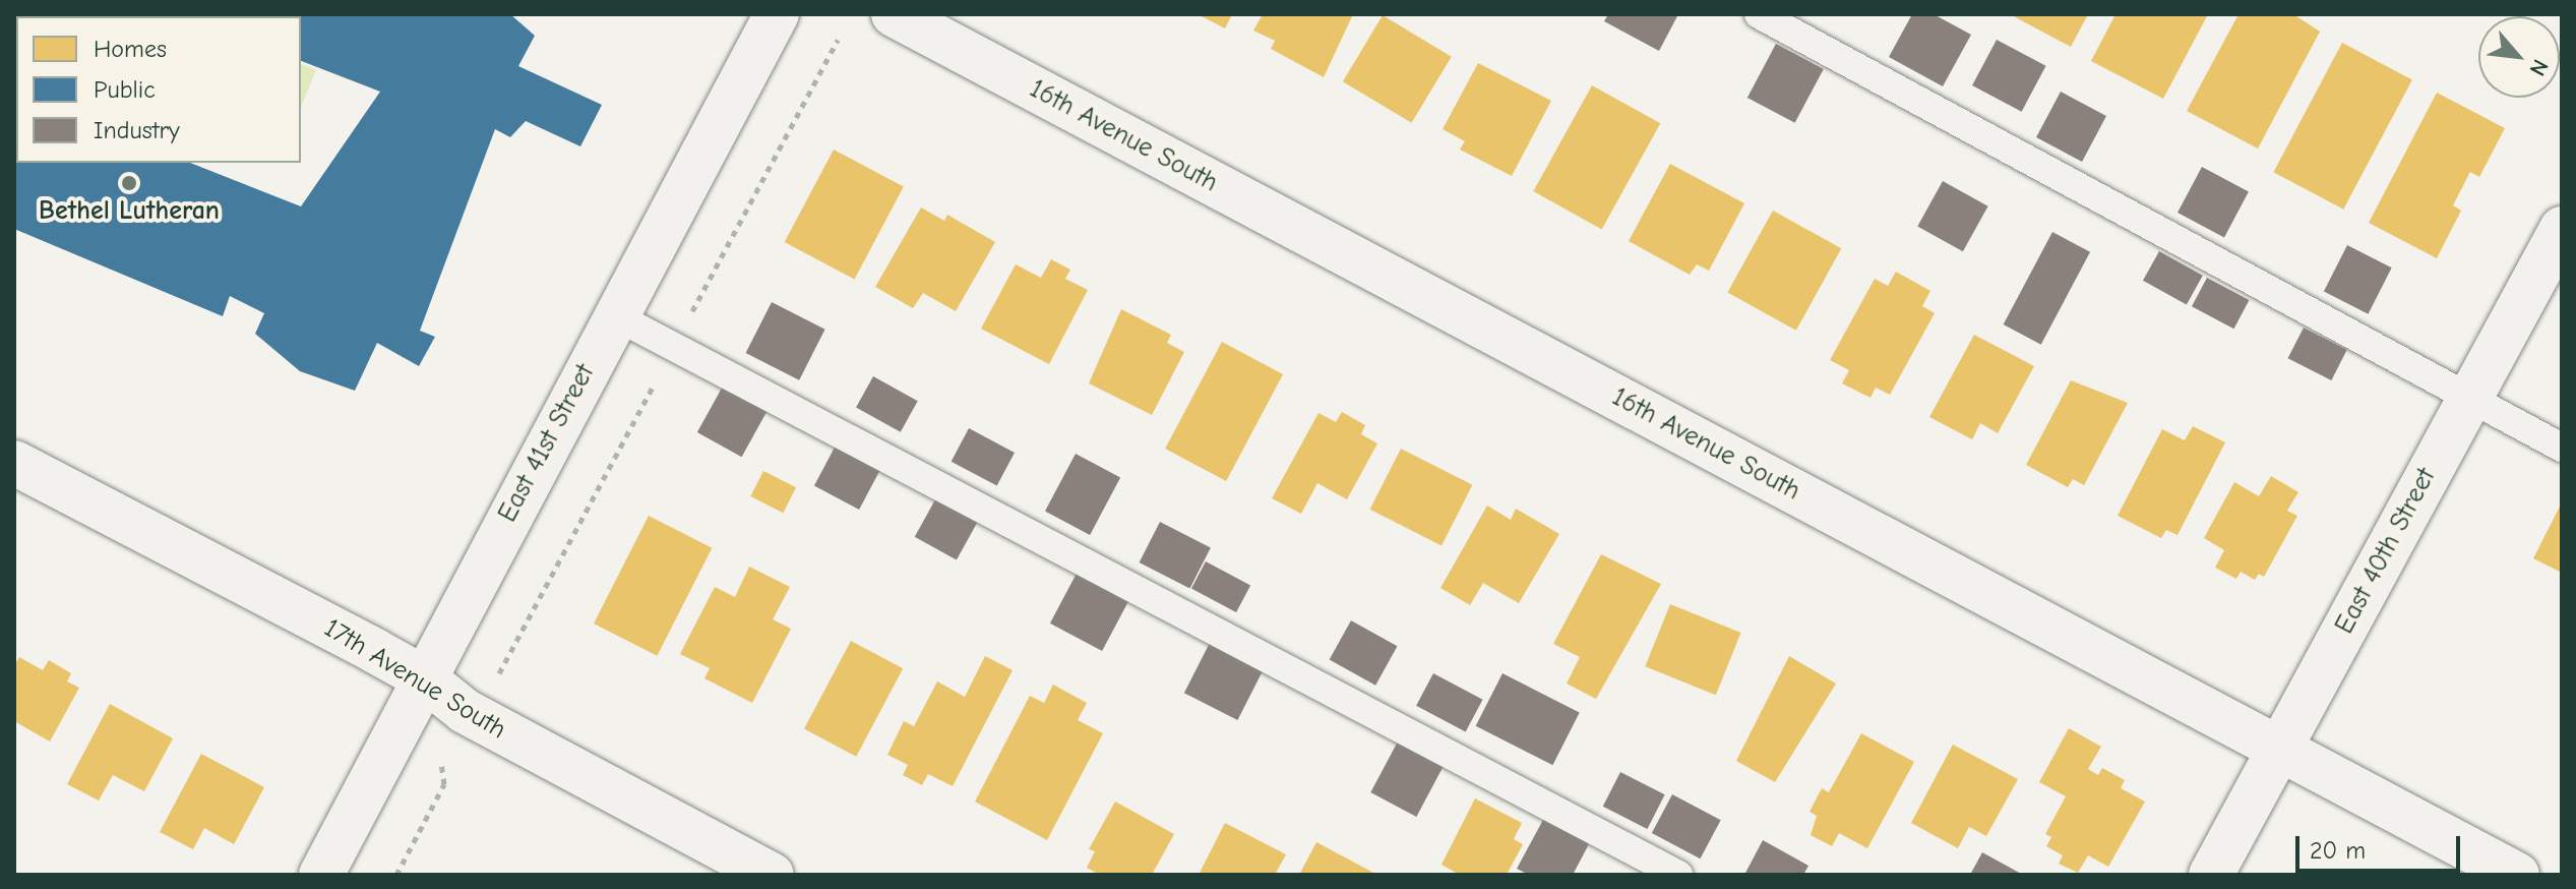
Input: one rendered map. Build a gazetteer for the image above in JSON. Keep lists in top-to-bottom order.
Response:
{
  "streets": {
    "street": [
      "16th Avenue South",
      "East 41st Street",
      "East 40th Street",
      "17th Avenue South"
    ]
  },
  "crossings": [
    ["16th Avenue South", "East 40th Street"],
    ["East 41st Street", "17th Avenue South"]
  ],
  "places": ["Bethel Lutheran"],
  "legend": ["Homes", "Public", "Industry"],
  "scale_bar": "20 m",
  "north": "bottom right"
}
